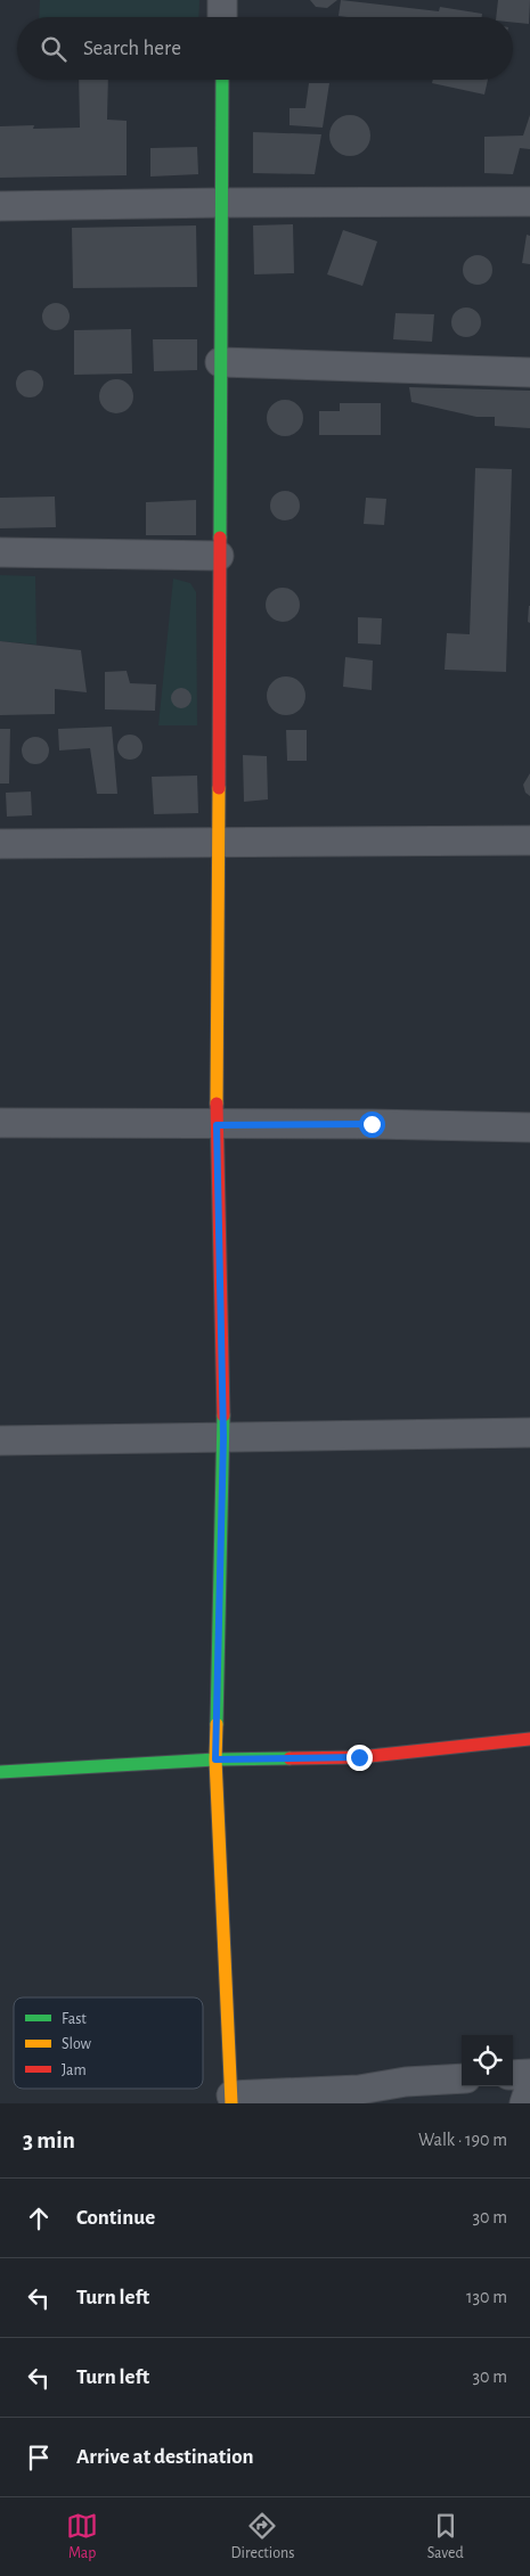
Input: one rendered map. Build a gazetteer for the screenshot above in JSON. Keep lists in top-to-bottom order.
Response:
{
  "legend": ["Fast", "Slow", "Jam"],
  "page": {
    "search": "Search here",
    "heading": ["3 min", "Walk · 190 m"],
    "list": [
      ["Continue", "30 m"],
      ["Turn left", "130 m"],
      ["Turn left", "30 m"],
      "Arrive at destination"
    ],
    "nav": ["Map", "Directions", "Saved"]
  }
}
